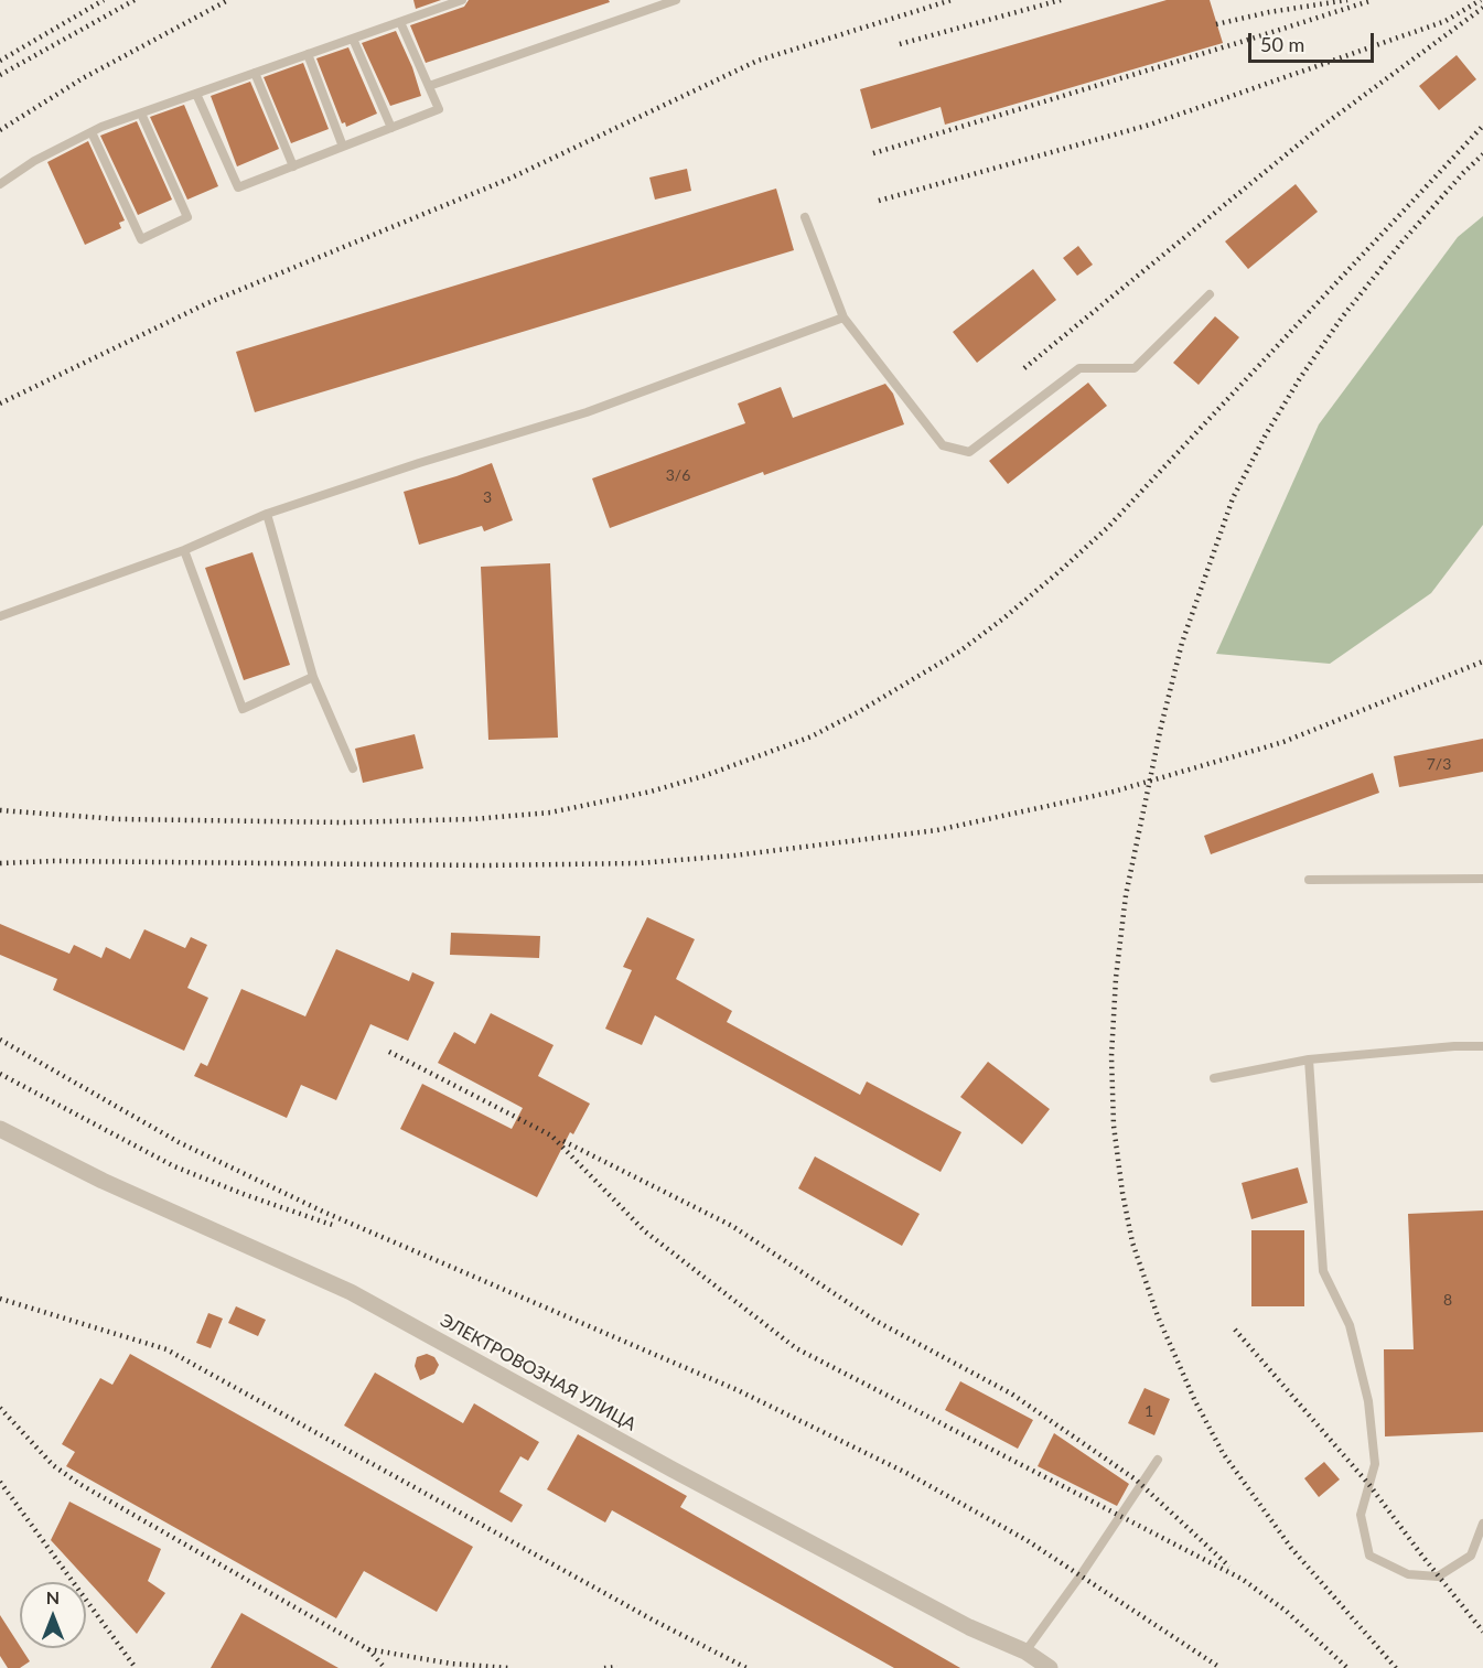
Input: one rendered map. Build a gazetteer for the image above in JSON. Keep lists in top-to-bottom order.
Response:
{
  "streets": {
    "street": ["ЭЛЕКТРОВОЗНАЯ УЛИЦА"]
  },
  "house_numbers": [
    "3/6",
    "3",
    "7/3",
    "8",
    "1"
  ],
  "scale_bar": "50 m",
  "north": "top"
}
